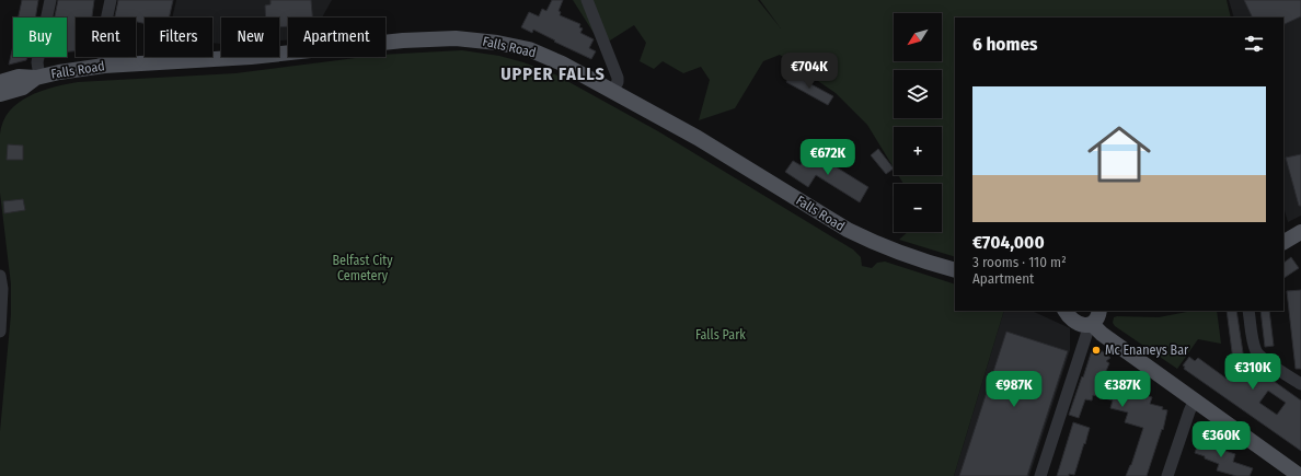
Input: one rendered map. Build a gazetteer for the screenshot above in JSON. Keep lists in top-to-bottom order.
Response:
{
  "streets": {
    "main road": ["Falls Road"]
  },
  "districts": ["UPPER FALLS"],
  "parks": ["Belfast City Cemetery", "Falls Park"],
  "places": ["Mc Enaneys Bar"],
  "north": "bottom left",
  "page": {
    "map_buttons": ["+", "−"],
    "chip": [
      "Buy",
      "Rent",
      "Filters",
      "New",
      "Apartment"
    ],
    "heading": "6 homes",
    "price": [
      "€704K",
      "€672K",
      "€310K",
      "€987K",
      "€387K",
      "€360K"
    ],
    "list": [
      {
        "name": "€704,000",
        "note": "3 rooms · 110 m² · Apartment"
      }
    ]
  }
}
